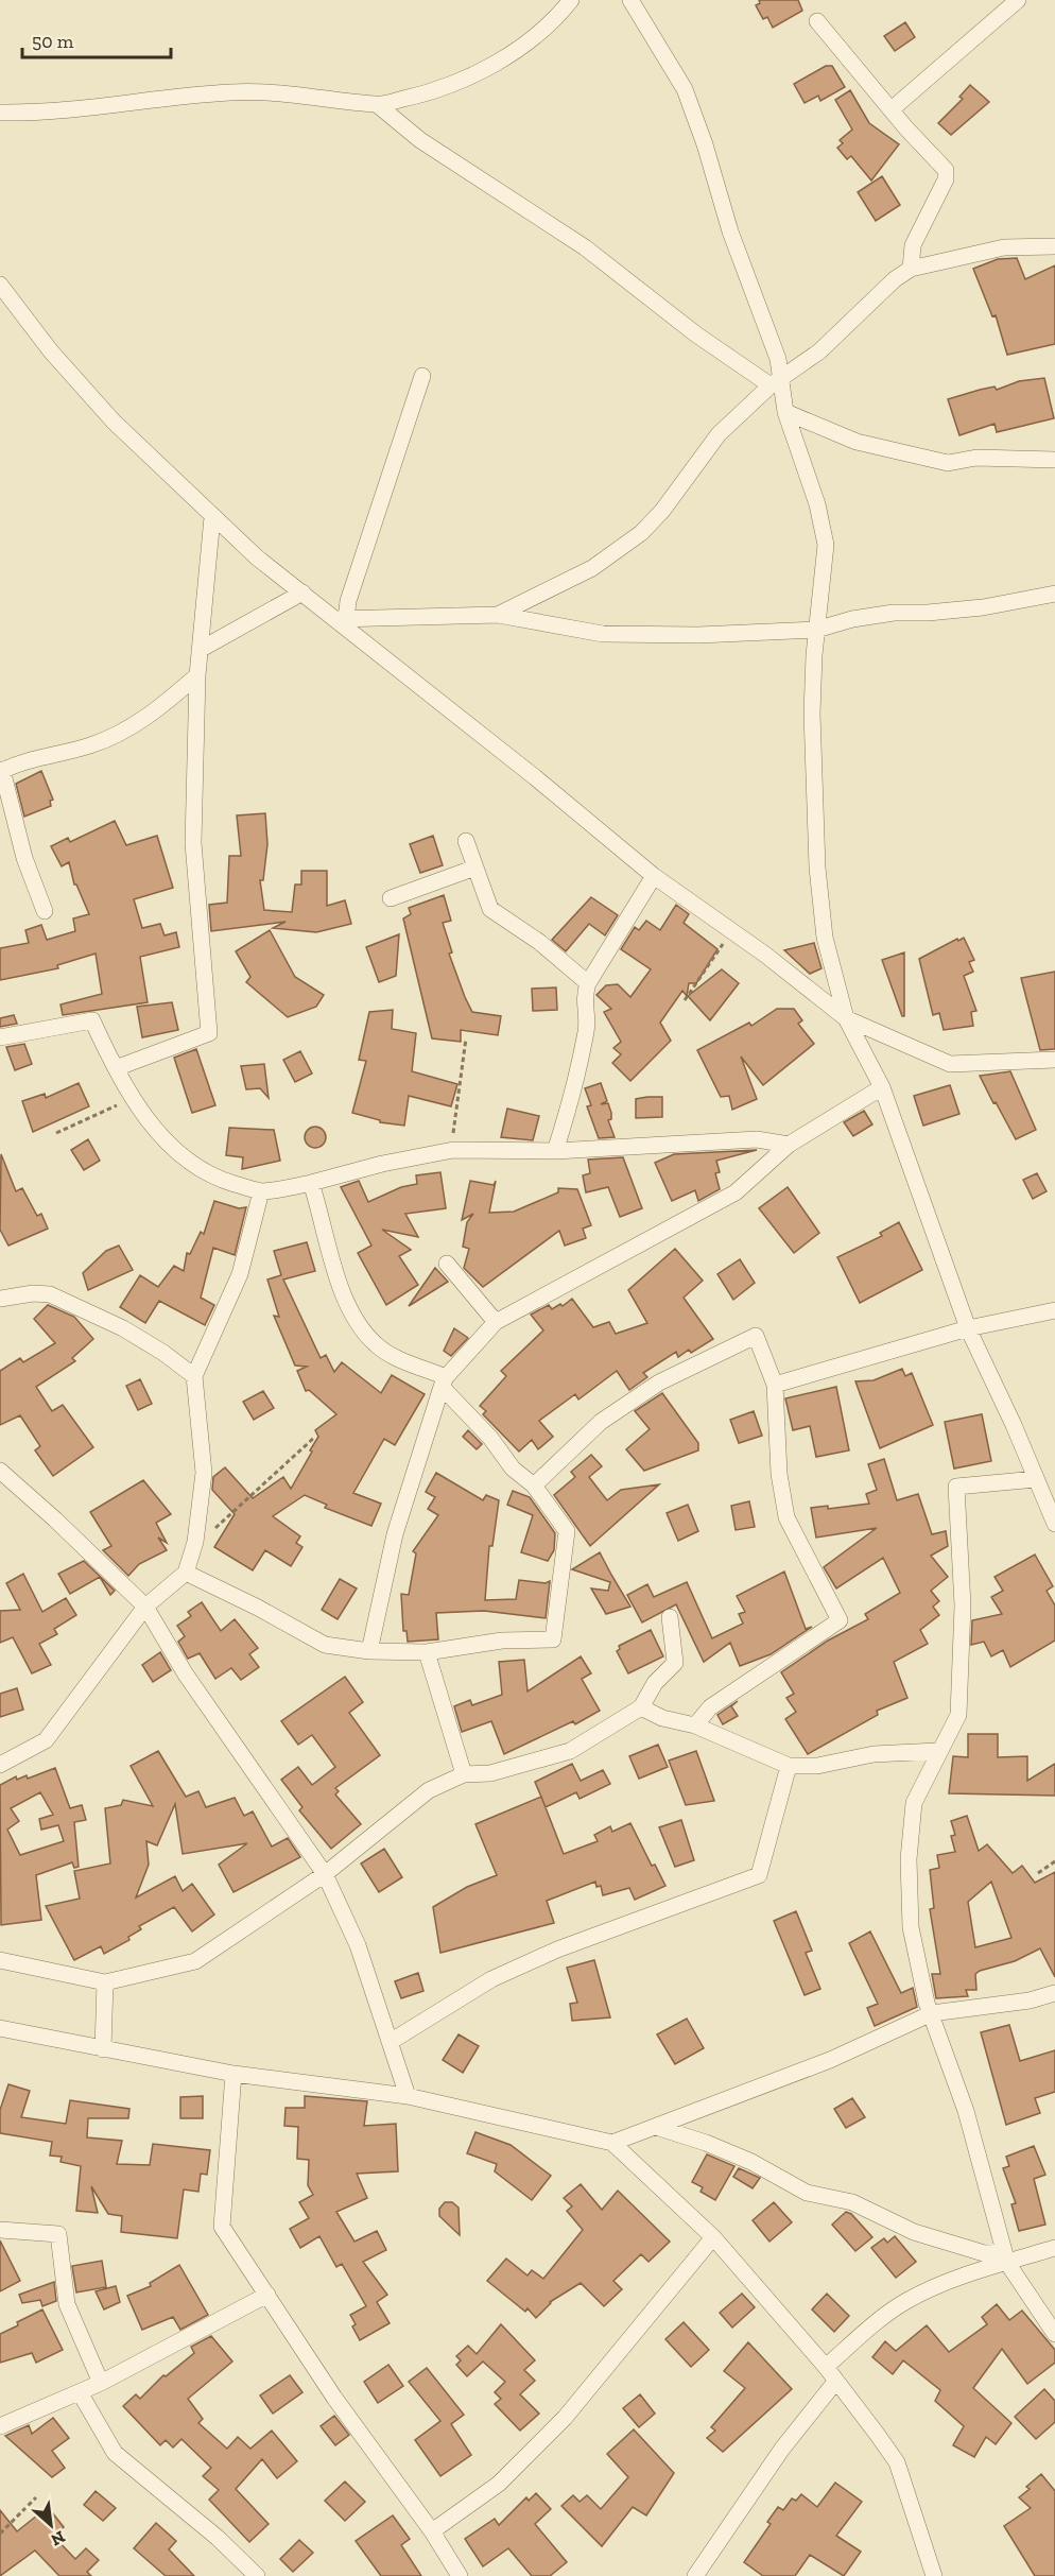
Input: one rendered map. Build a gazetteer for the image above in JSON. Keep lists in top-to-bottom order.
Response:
{
  "scale_bar": "50 m",
  "north": "bottom right"
}
